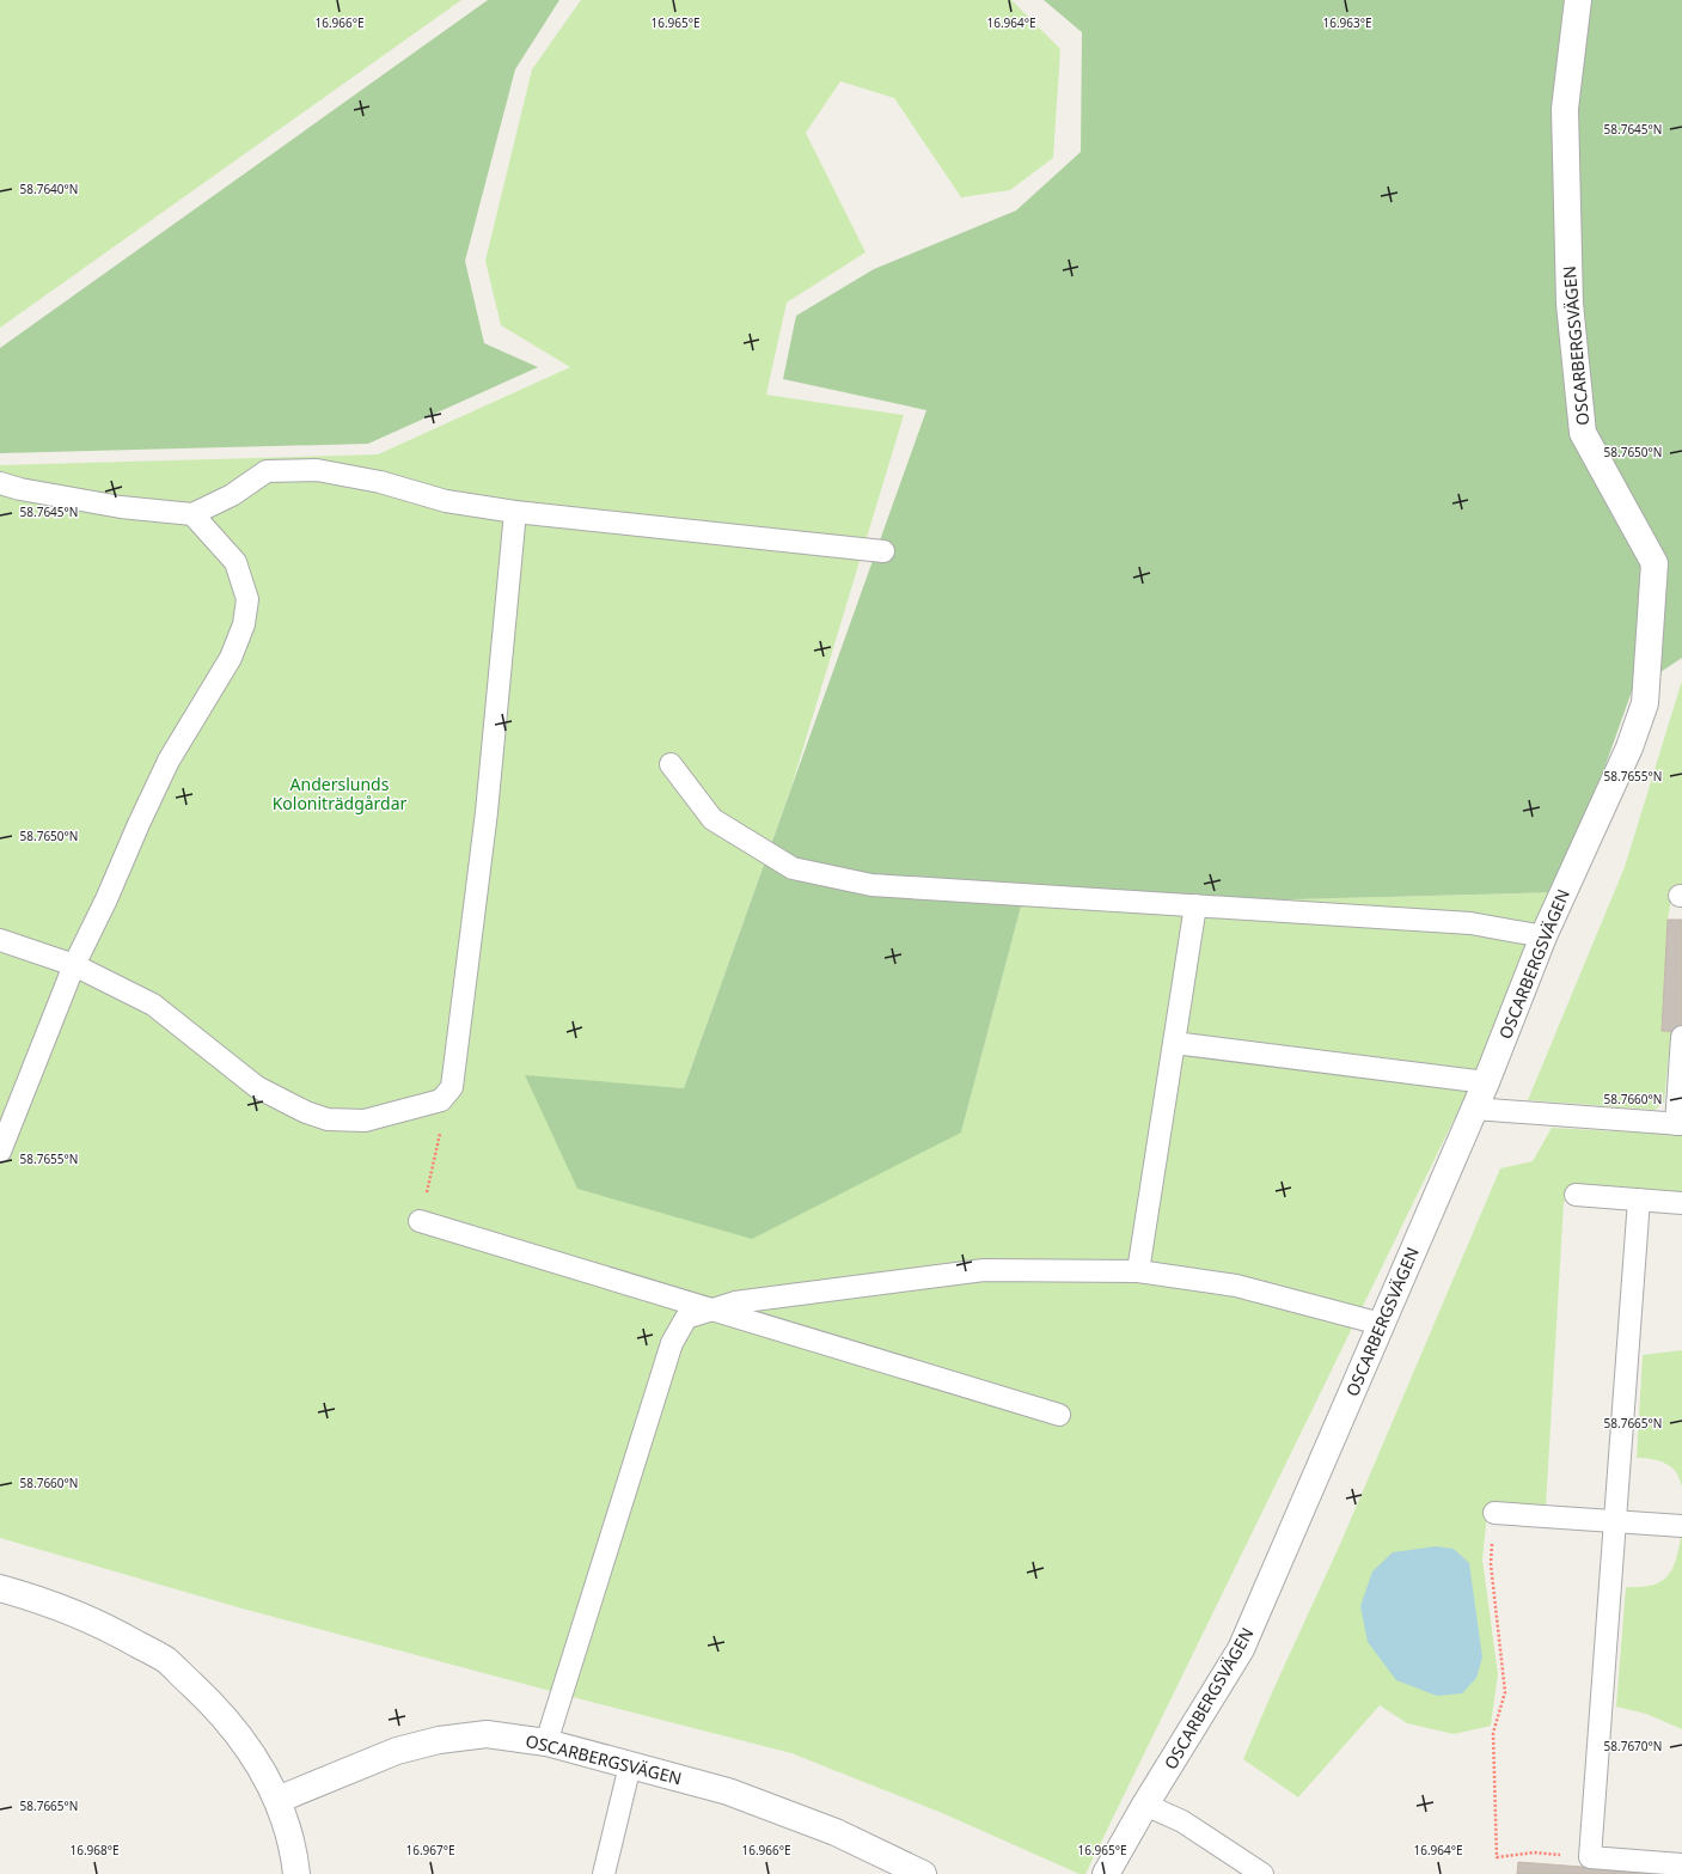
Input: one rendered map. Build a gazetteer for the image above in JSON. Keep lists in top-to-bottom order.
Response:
{
  "streets": {
    "street": ["OSCARBERGSVÄGEN"]
  },
  "parks": ["Anderslunds Koloniträdgårdar"],
  "coordinates": [
    "16.966°E",
    "16.965°E",
    "16.964°E",
    "16.963°E",
    "58.7645°N",
    "58.7640°N",
    "58.7650°N",
    "58.7655°N",
    "58.7660°N",
    "58.7665°N",
    "58.7670°N",
    "16.968°E",
    "16.967°E"
  ]
}
